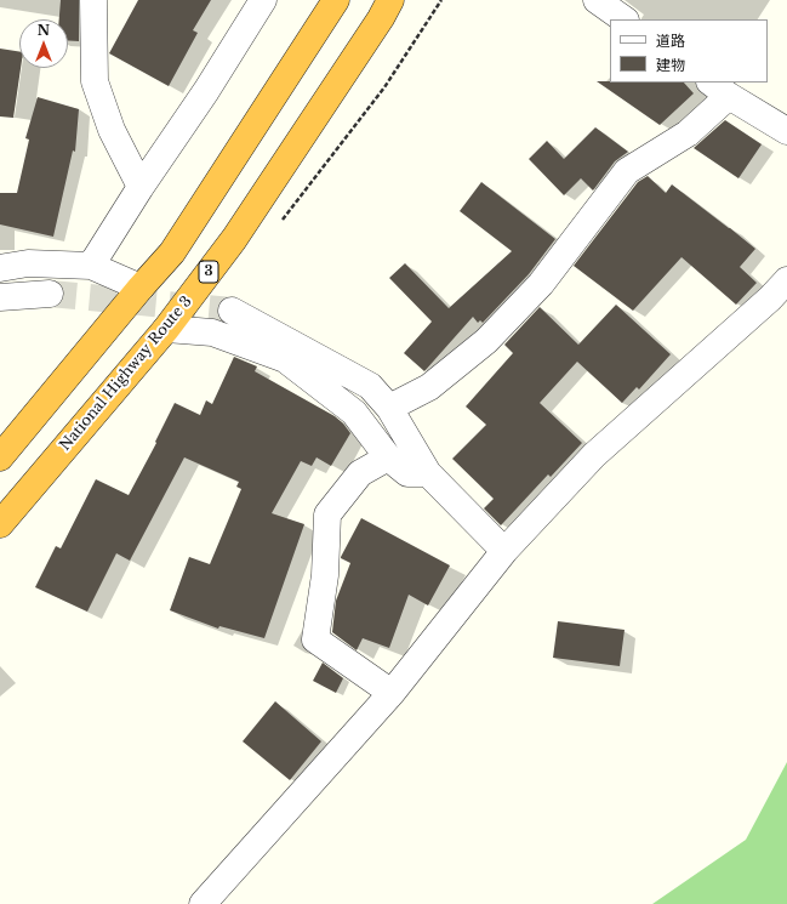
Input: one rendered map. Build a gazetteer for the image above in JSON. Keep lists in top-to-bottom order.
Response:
{
  "streets": {
    "highway": ["3", "National Highway Route 3"]
  },
  "legend": ["道路", "建物"],
  "north": "top"
}
